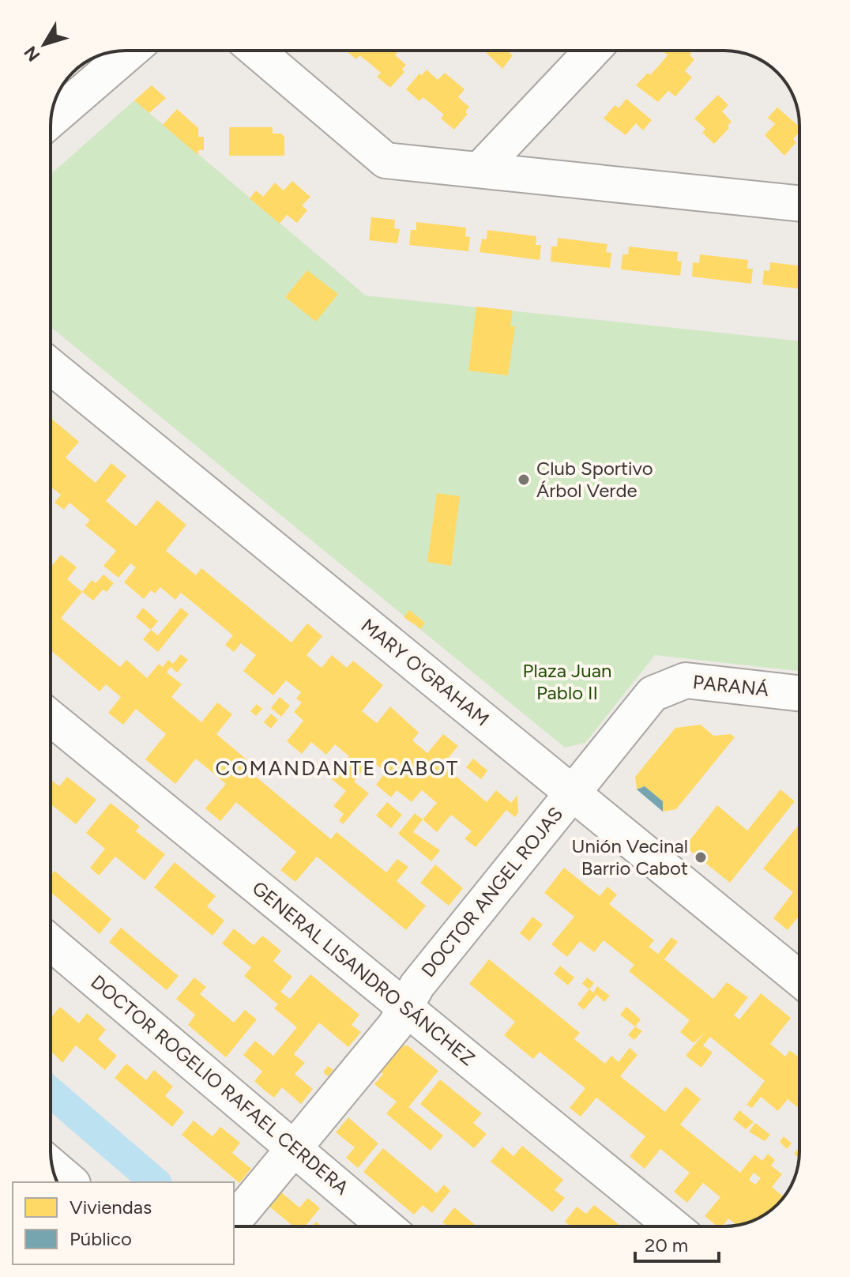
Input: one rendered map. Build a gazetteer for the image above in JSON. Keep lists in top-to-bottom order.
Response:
{
  "streets": {
    "street": [
      "MARY O'GRAHAM",
      "PARANÁ",
      "DOCTOR ANGEL ROJAS",
      "GENERAL LISANDRO SÁNCHEZ",
      "DOCTOR ROGELIO RAFAEL CERDERA"
    ]
  },
  "crossings": [
    ["MARY O'GRAHAM", "DOCTOR ANGEL ROJAS"],
    ["PARANÁ", "DOCTOR ANGEL ROJAS"],
    ["DOCTOR ANGEL ROJAS", "GENERAL LISANDRO SÁNCHEZ"],
    ["DOCTOR ANGEL ROJAS", "DOCTOR ROGELIO RAFAEL CERDERA"]
  ],
  "districts": ["COMANDANTE CABOT"],
  "parks": ["Plaza Juan Pablo II"],
  "places": ["Club Sportivo Árbol Verde", "Unión Vecinal Barrio Cabot"],
  "legend": ["Viviendas", "Público"],
  "scale_bar": "20 m",
  "north": "bottom left"
}
